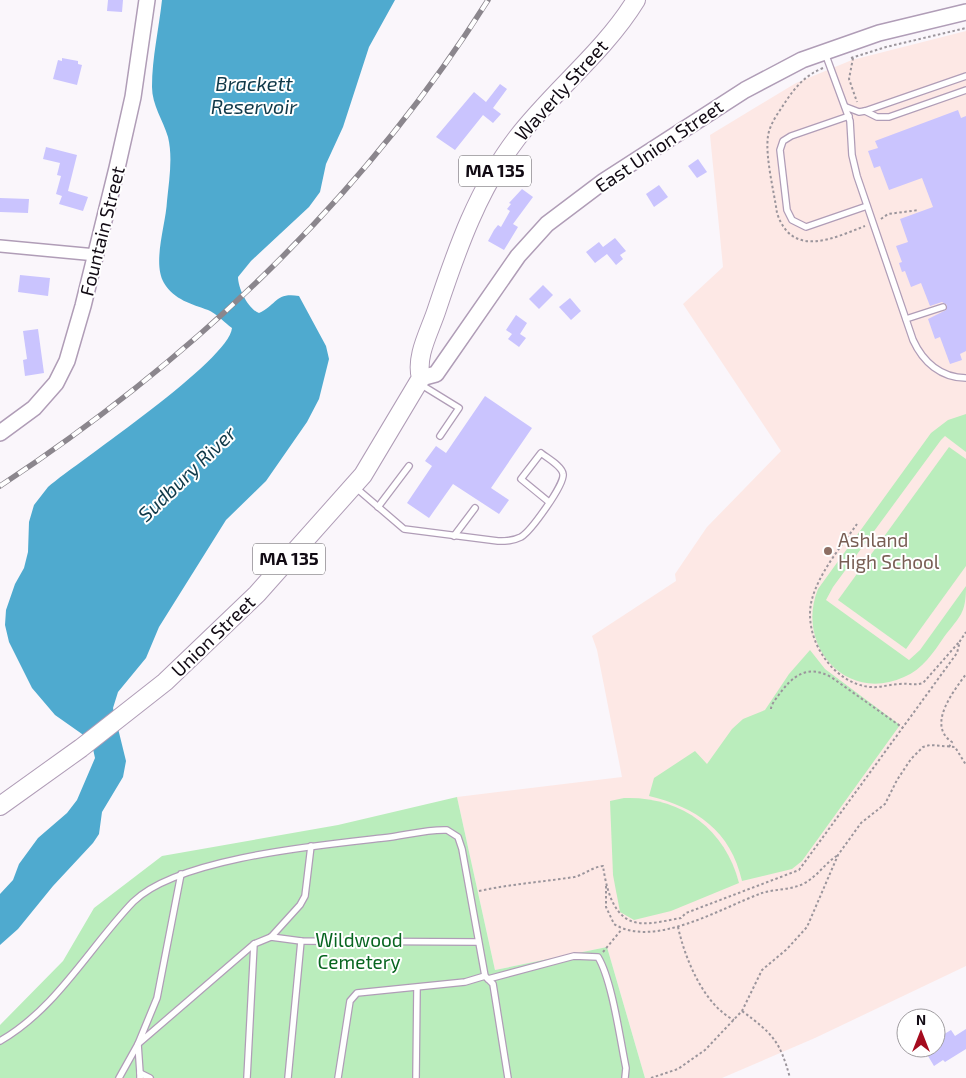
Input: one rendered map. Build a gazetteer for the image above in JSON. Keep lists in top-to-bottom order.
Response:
{
  "streets": {
    "main road": ["Waverly Street", "MA 135", "Union Street"],
    "street": ["East Union Street", "Fountain Street"]
  },
  "crossings": [
    ["Waverly Street", "East Union Street"],
    ["Waverly Street", "Union Street"],
    ["East Union Street", "Union Street"]
  ],
  "water": ["Brackett Reservoir", "Sudbury River"],
  "parks": ["Wildwood Cemetery"],
  "places": ["Ashland High School"],
  "north": "top"
}
